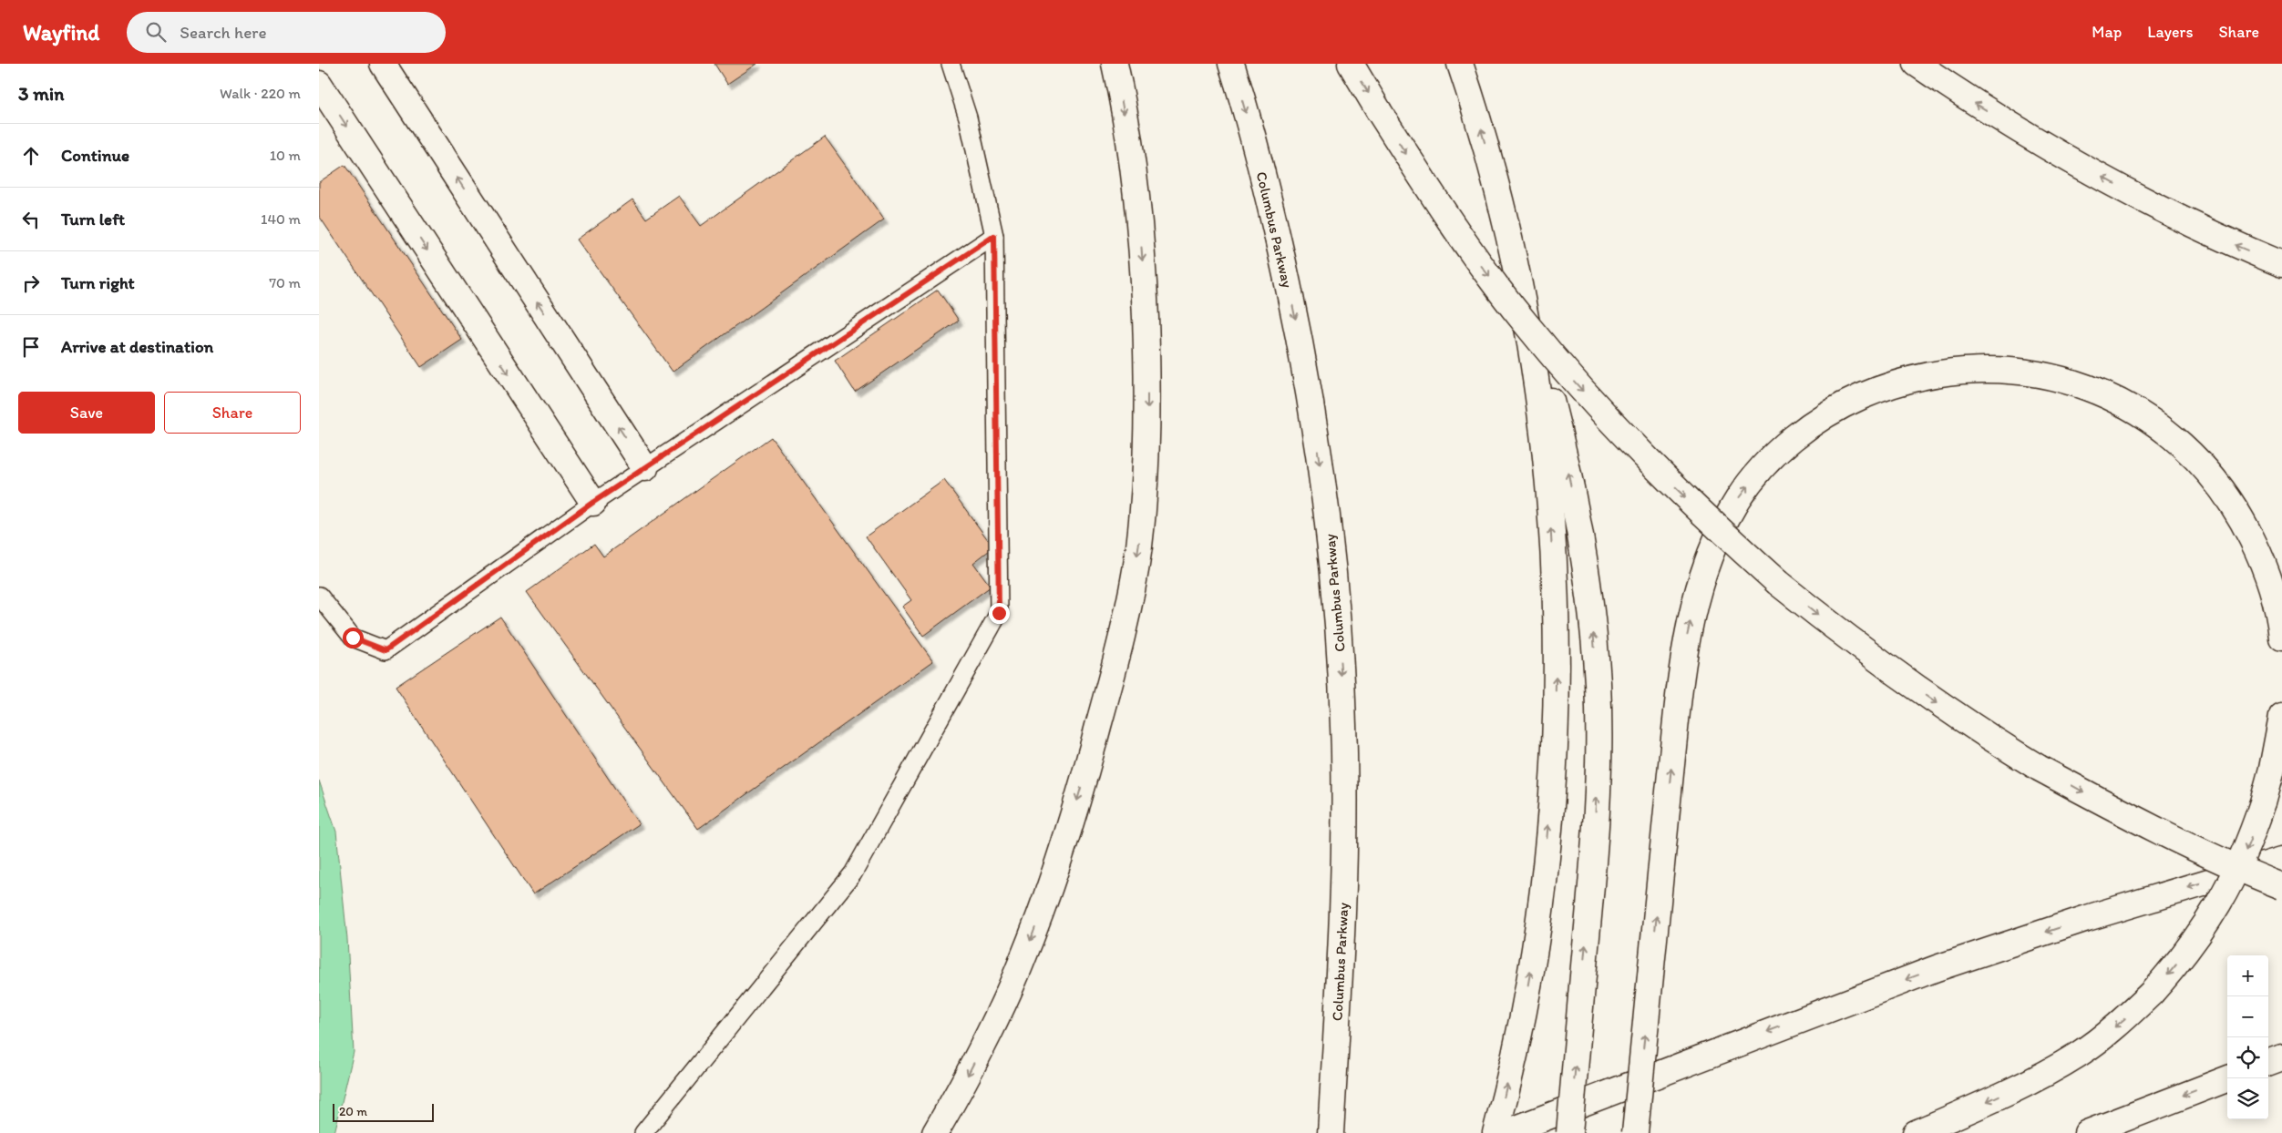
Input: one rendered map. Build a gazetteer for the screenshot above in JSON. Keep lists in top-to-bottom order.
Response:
{
  "streets": {
    "main road": ["Columbus Parkway"]
  },
  "scale_bar": "20 m",
  "page": {
    "header": "Wayfind",
    "search": "Search here",
    "nav": ["Map", "Layers", "Share"],
    "heading": ["3 min", "Walk · 220 m"],
    "list": [
      ["Continue", "10 m"],
      ["Turn left", "140 m"],
      ["Turn right", "70 m"],
      "Arrive at destination"
    ],
    "buttons": ["Save", "Share"],
    "map_buttons": ["+", "−"],
    "scale": "20 m"
  }
}
